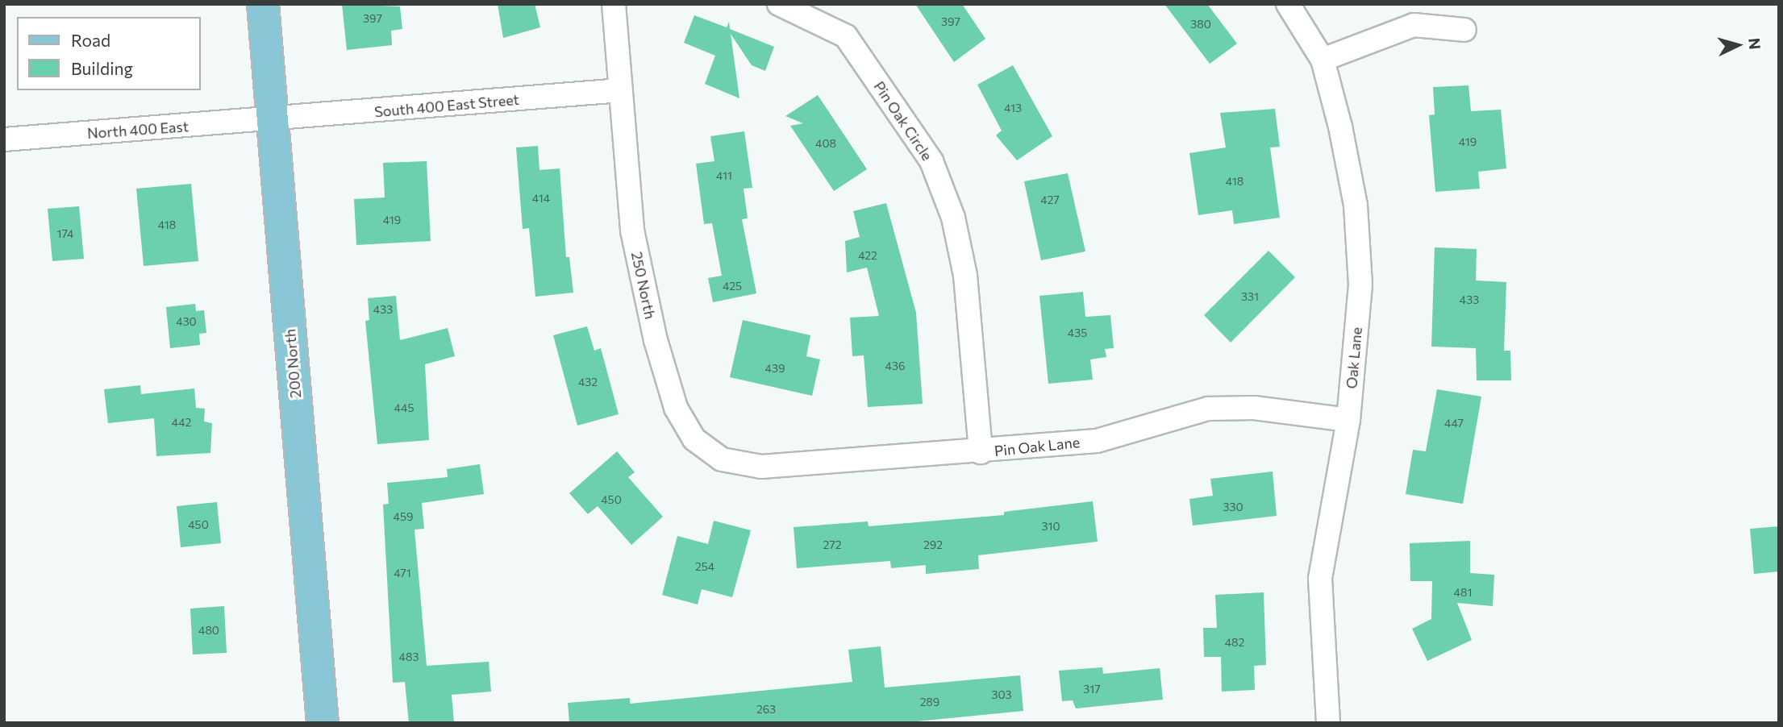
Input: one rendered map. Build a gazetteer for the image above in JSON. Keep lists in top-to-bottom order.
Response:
{
  "streets": {
    "main road": ["200 North"],
    "street": [
      "South 400 East Street",
      "Pin Oak Circle",
      "North 400 East",
      "250 North",
      "Oak Lane",
      "Pin Oak Lane"
    ]
  },
  "crossings": [
    ["South 400 East Street", "North 400 East"],
    ["South 400 East Street", "250 North"],
    ["South 400 East Street", "200 North"],
    ["Pin Oak Circle", "Pin Oak Lane"],
    ["North 400 East", "200 North"],
    ["250 North", "Pin Oak Lane"],
    ["Oak Lane", "Pin Oak Lane"]
  ],
  "house_numbers": [
    "397",
    "397",
    "380",
    "413",
    "419",
    "408",
    "411",
    "418",
    "414",
    "427",
    "419",
    "418",
    "174",
    "422",
    "425",
    "331",
    "433",
    "433",
    "430",
    "435",
    "436",
    "439",
    "432",
    "445",
    "442",
    "447",
    "450",
    "330",
    "459",
    "450",
    "310",
    "272",
    "292",
    "254",
    "471",
    "481",
    "480",
    "482",
    "483",
    "317",
    "303",
    "289",
    "263"
  ],
  "legend": ["Road", "Building"],
  "north": "right"
}
